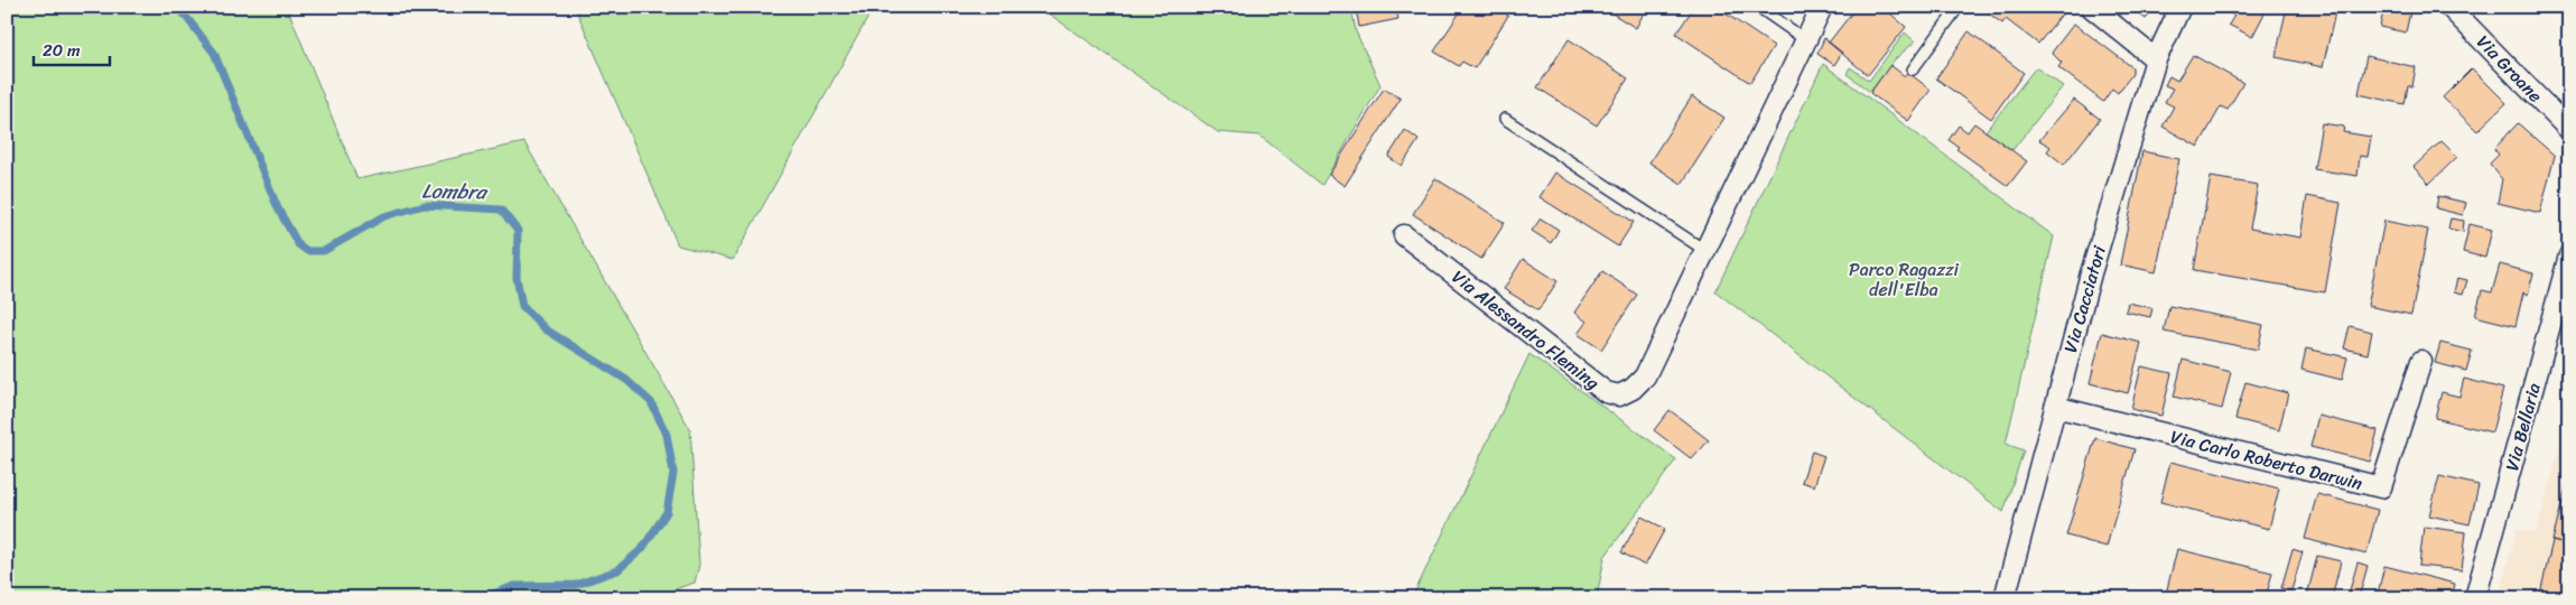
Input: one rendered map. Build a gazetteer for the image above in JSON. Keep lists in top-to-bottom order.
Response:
{
  "streets": {
    "street": [
      "Via Groane",
      "Via Cacciatori",
      "Via Alessandro Fleming",
      "Via Bellaria",
      "Via Carlo Roberto Darwin"
    ]
  },
  "crossings": [
    ["Via Cacciatori", "Via Carlo Roberto Darwin"]
  ],
  "water": ["Lombra"],
  "parks": ["Parco Ragazzi dell'Elba"],
  "scale_bar": "20 m"
}
